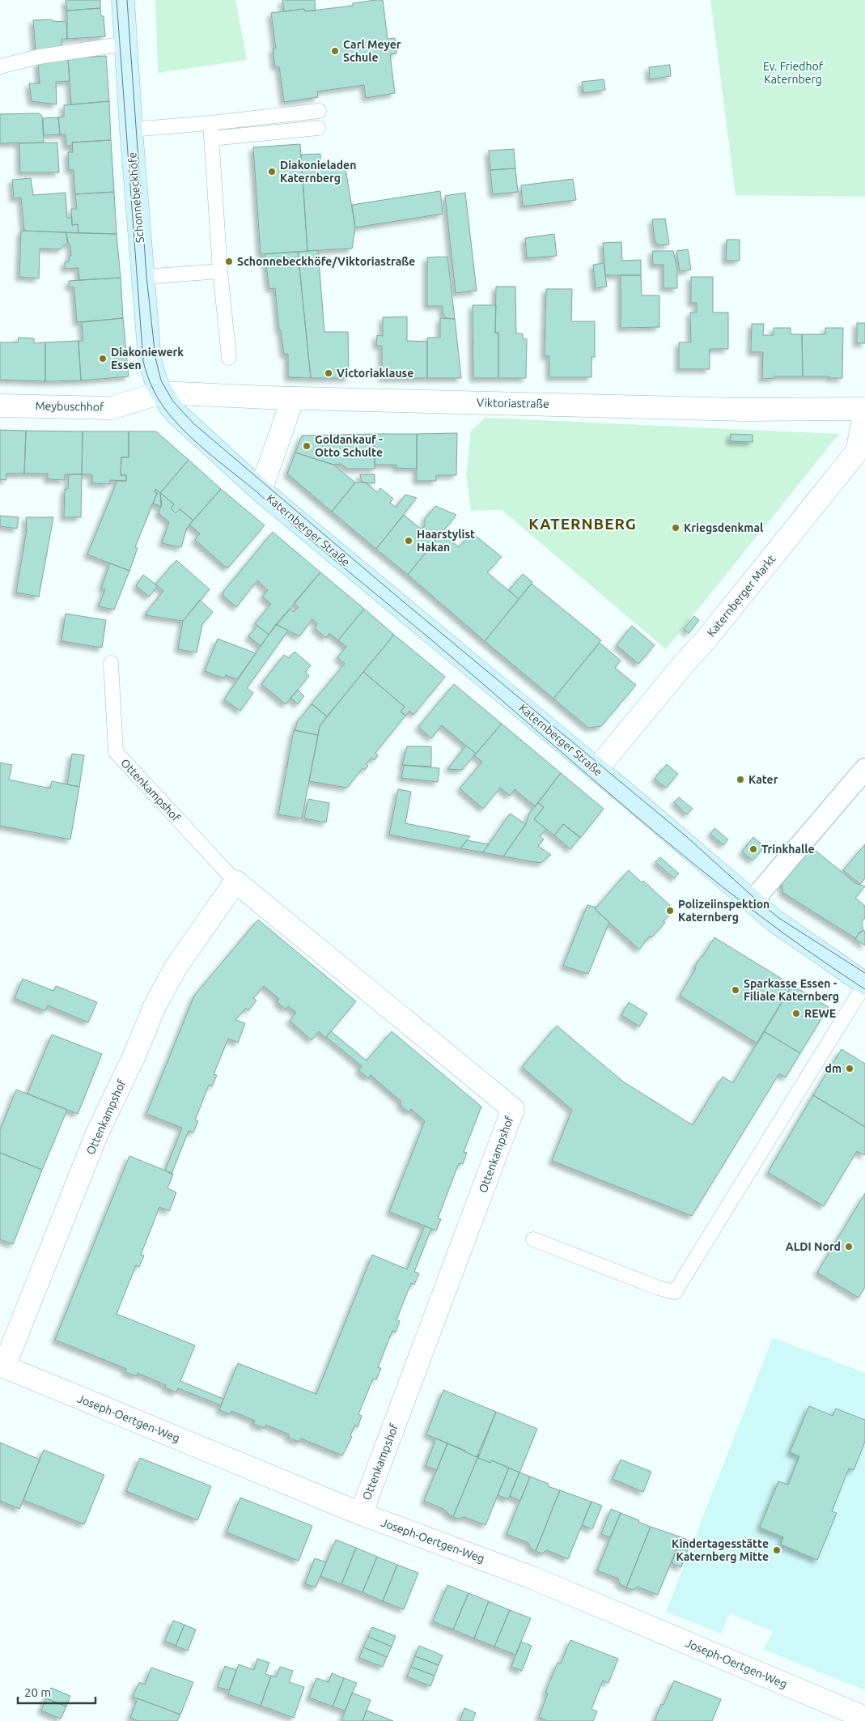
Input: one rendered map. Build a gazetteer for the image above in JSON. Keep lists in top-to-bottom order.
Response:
{
  "streets": {
    "main road": ["Schonnebeckhöfe", "Katernberger Straße"],
    "street": [
      "Viktoriastraße",
      "Meybuschhof",
      "Katernberger Markt",
      "Ottenkampshof",
      "Joseph-Oertgen-Weg"
    ]
  },
  "crossings": [
    ["Schonnebeckhöfe", "Viktoriastraße"],
    ["Schonnebeckhöfe", "Meybuschhof"],
    ["Schonnebeckhöfe", "Katernberger Straße"],
    ["Viktoriastraße", "Meybuschhof"],
    ["Viktoriastraße", "Katernberger Straße"],
    ["Viktoriastraße", "Katernberger Markt"],
    ["Meybuschhof", "Katernberger Straße"],
    ["Katernberger Straße", "Katernberger Markt"],
    ["Ottenkampshof", "Joseph-Oertgen-Weg"]
  ],
  "districts": ["KATERNBERG"],
  "parks": ["Ev. Friedhof Katernberg"],
  "places": [
    "Carl Meyer Schule",
    "Diakonieladen Katernberg",
    "Schonnebeckhöfe/Viktoriastraße",
    "Diakoniewerk Essen",
    "Victoriaklause",
    "Goldankauf - Otto Schulte",
    "Kriegsdenkmal",
    "Haarstylist Hakan",
    "Kater",
    "Trinkhalle",
    "Polizeiinspektion Katernberg",
    "Sparkasse Essen - Filiale Katernberg",
    "REWE",
    "dm",
    "ALDI Nord",
    "Kindertagesstätte Katernberg Mitte"
  ],
  "scale_bar": "20 m"
}
